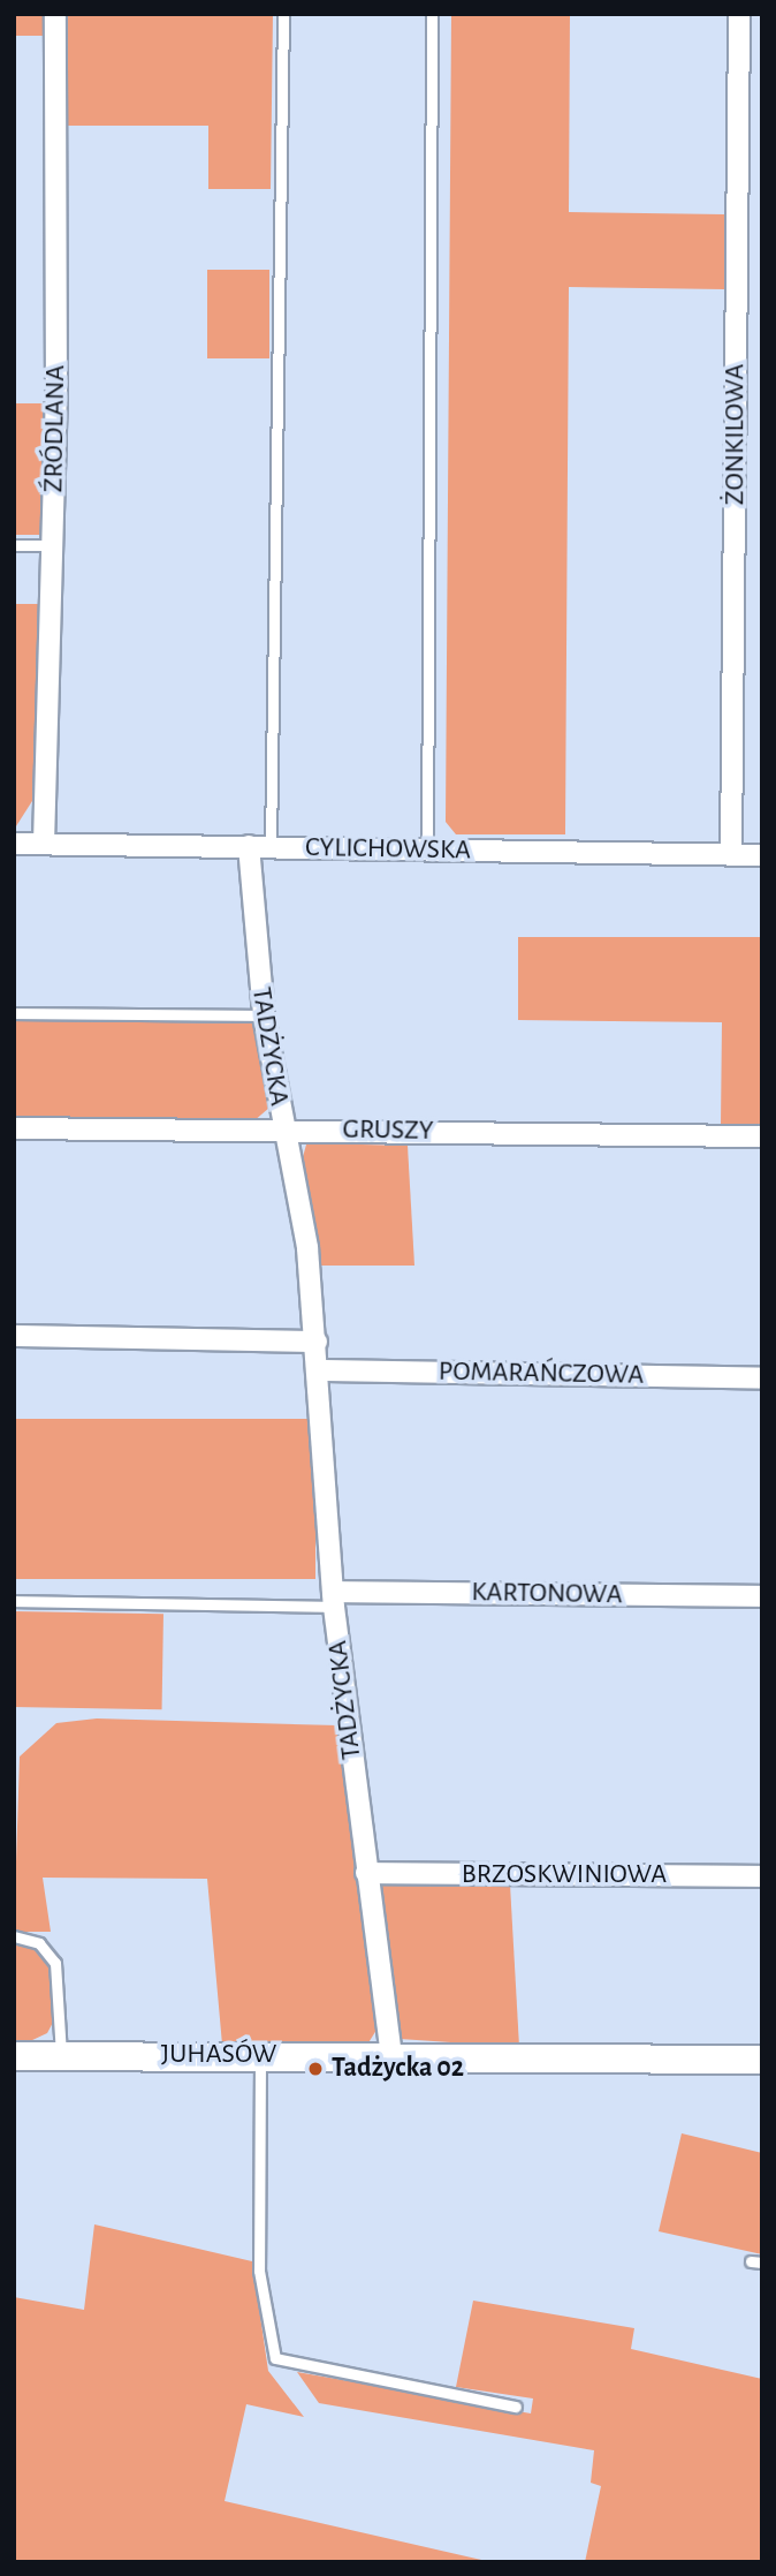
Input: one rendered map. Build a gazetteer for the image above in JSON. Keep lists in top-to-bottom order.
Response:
{
  "streets": {
    "street": [
      "ŹRÓDLANA",
      "ŻONKILOWA",
      "CYLICHOWSKA",
      "TADŻYCKA",
      "GRUSZY",
      "POMARAŃCZOWA",
      "KARTONOWA",
      "BRZOSKWINIOWA",
      "JUHASÓW"
    ]
  },
  "crossings": [
    ["ŹRÓDLANA", "CYLICHOWSKA"],
    ["ŻONKILOWA", "CYLICHOWSKA"],
    ["CYLICHOWSKA", "TADŻYCKA"],
    ["TADŻYCKA", "GRUSZY"],
    ["TADŻYCKA", "POMARAŃCZOWA"],
    ["TADŻYCKA", "KARTONOWA"],
    ["TADŻYCKA", "BRZOSKWINIOWA"],
    ["TADŻYCKA", "JUHASÓW"]
  ],
  "places": ["Tadżycka 02"]
}
